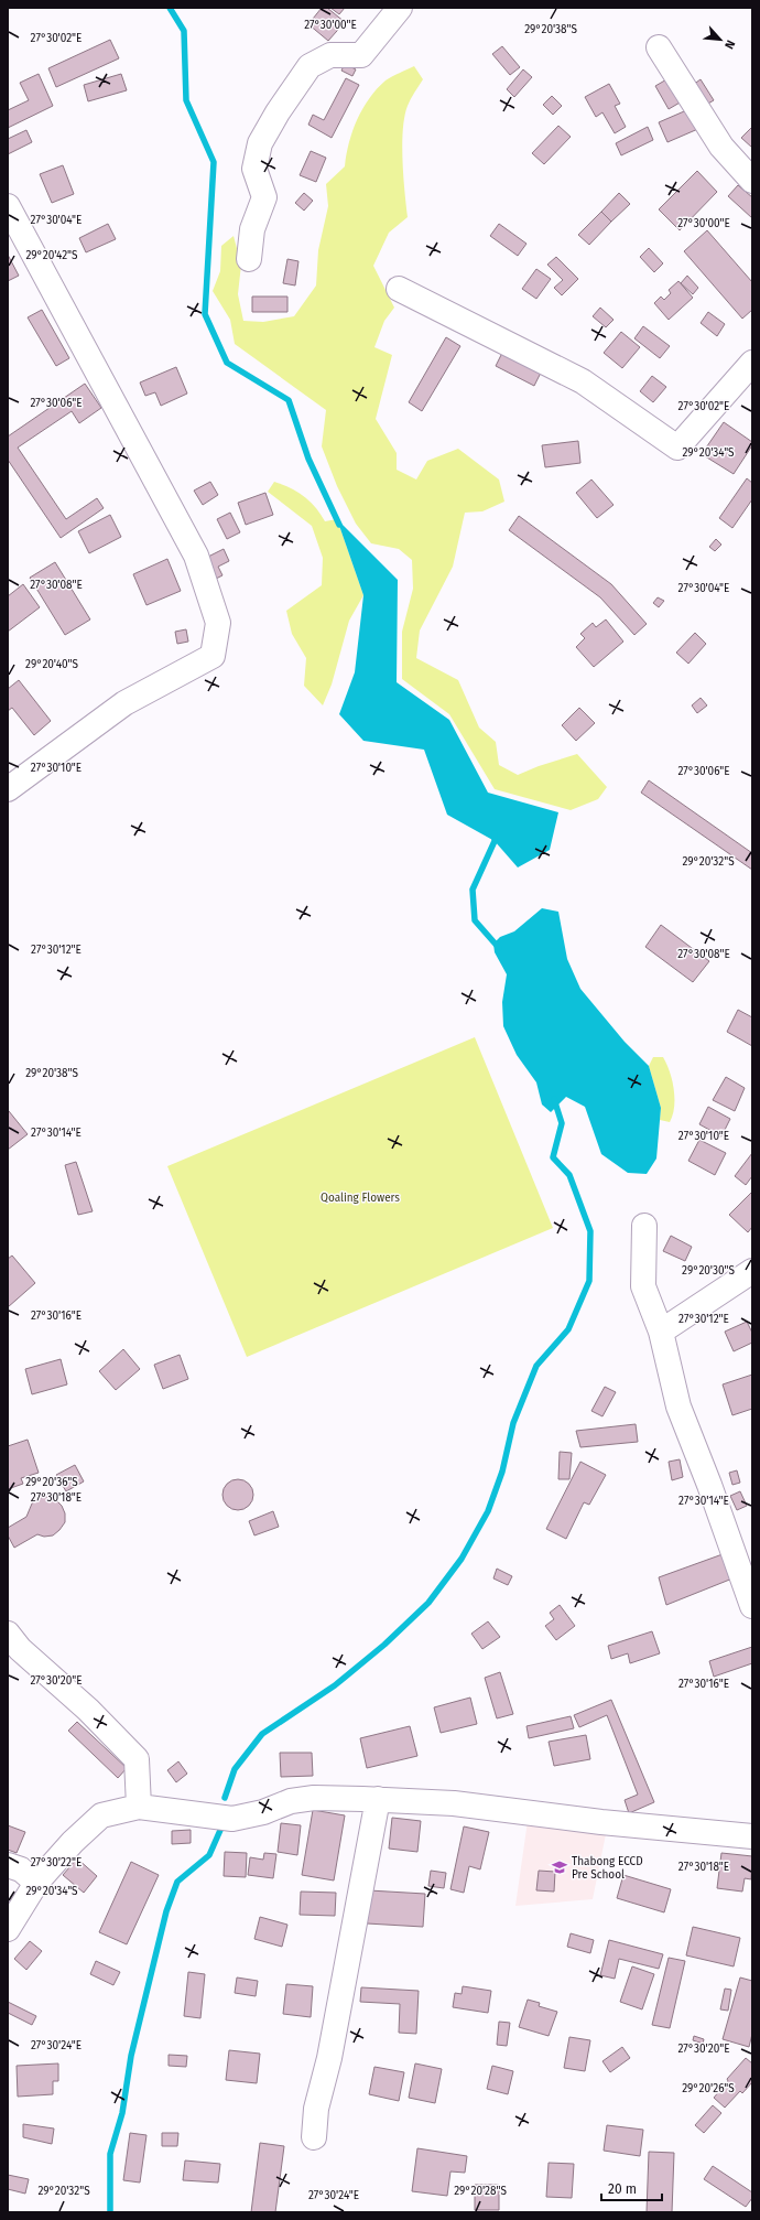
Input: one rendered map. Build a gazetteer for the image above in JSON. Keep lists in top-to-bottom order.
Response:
{
  "parks": ["Qoaling Flowers"],
  "places": {
    "school or university": ["Thabong ECCD Pre School"]
  },
  "scale_bar": "20 m",
  "north": "bottom right",
  "coordinates": [
    "27°30'00\"E",
    "29°20'38\"S",
    "27°30'02\"E",
    "27°30'04\"E",
    "29°20'42\"S",
    "27°30'06\"E",
    "29°20'34\"S",
    "27°30'08\"E",
    "29°20'40\"S",
    "27°30'10\"E",
    "29°20'32\"S",
    "27°30'12\"E",
    "27°30'14\"E",
    "29°20'30\"S",
    "27°30'16\"E",
    "29°20'36\"S",
    "27°30'18\"E",
    "27°30'20\"E",
    "27°30'22\"E",
    "27°30'24\"E",
    "29°20'26\"S",
    "29°20'28\"S"
  ]
}
